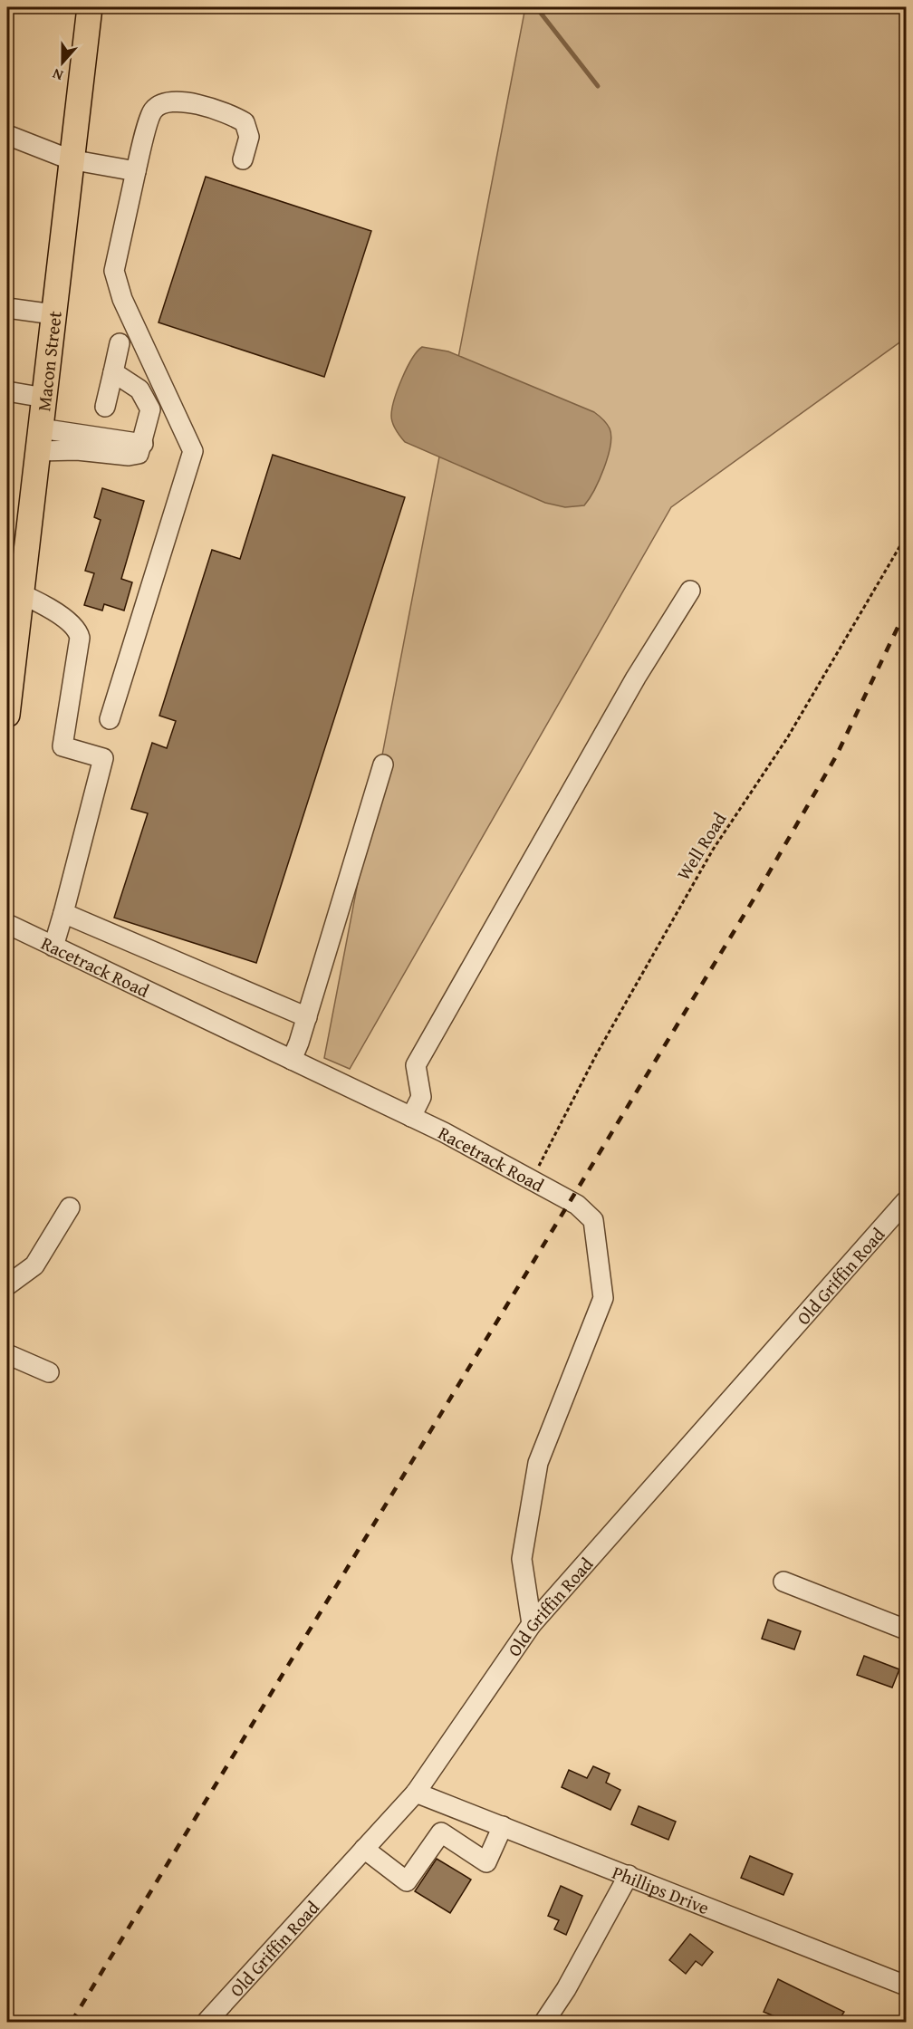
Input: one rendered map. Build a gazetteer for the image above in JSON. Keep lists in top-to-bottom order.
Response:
{
  "streets": {
    "main road": ["Macon Street"],
    "street": ["Racetrack Road", "Old Griffin Road", "Phillips Drive"],
    "path": ["Well Road"]
  },
  "crossings": [
    ["Well Road", "Racetrack Road"],
    ["Racetrack Road", "Old Griffin Road"],
    ["Old Griffin Road", "Phillips Drive"]
  ],
  "north": "bottom"
}
